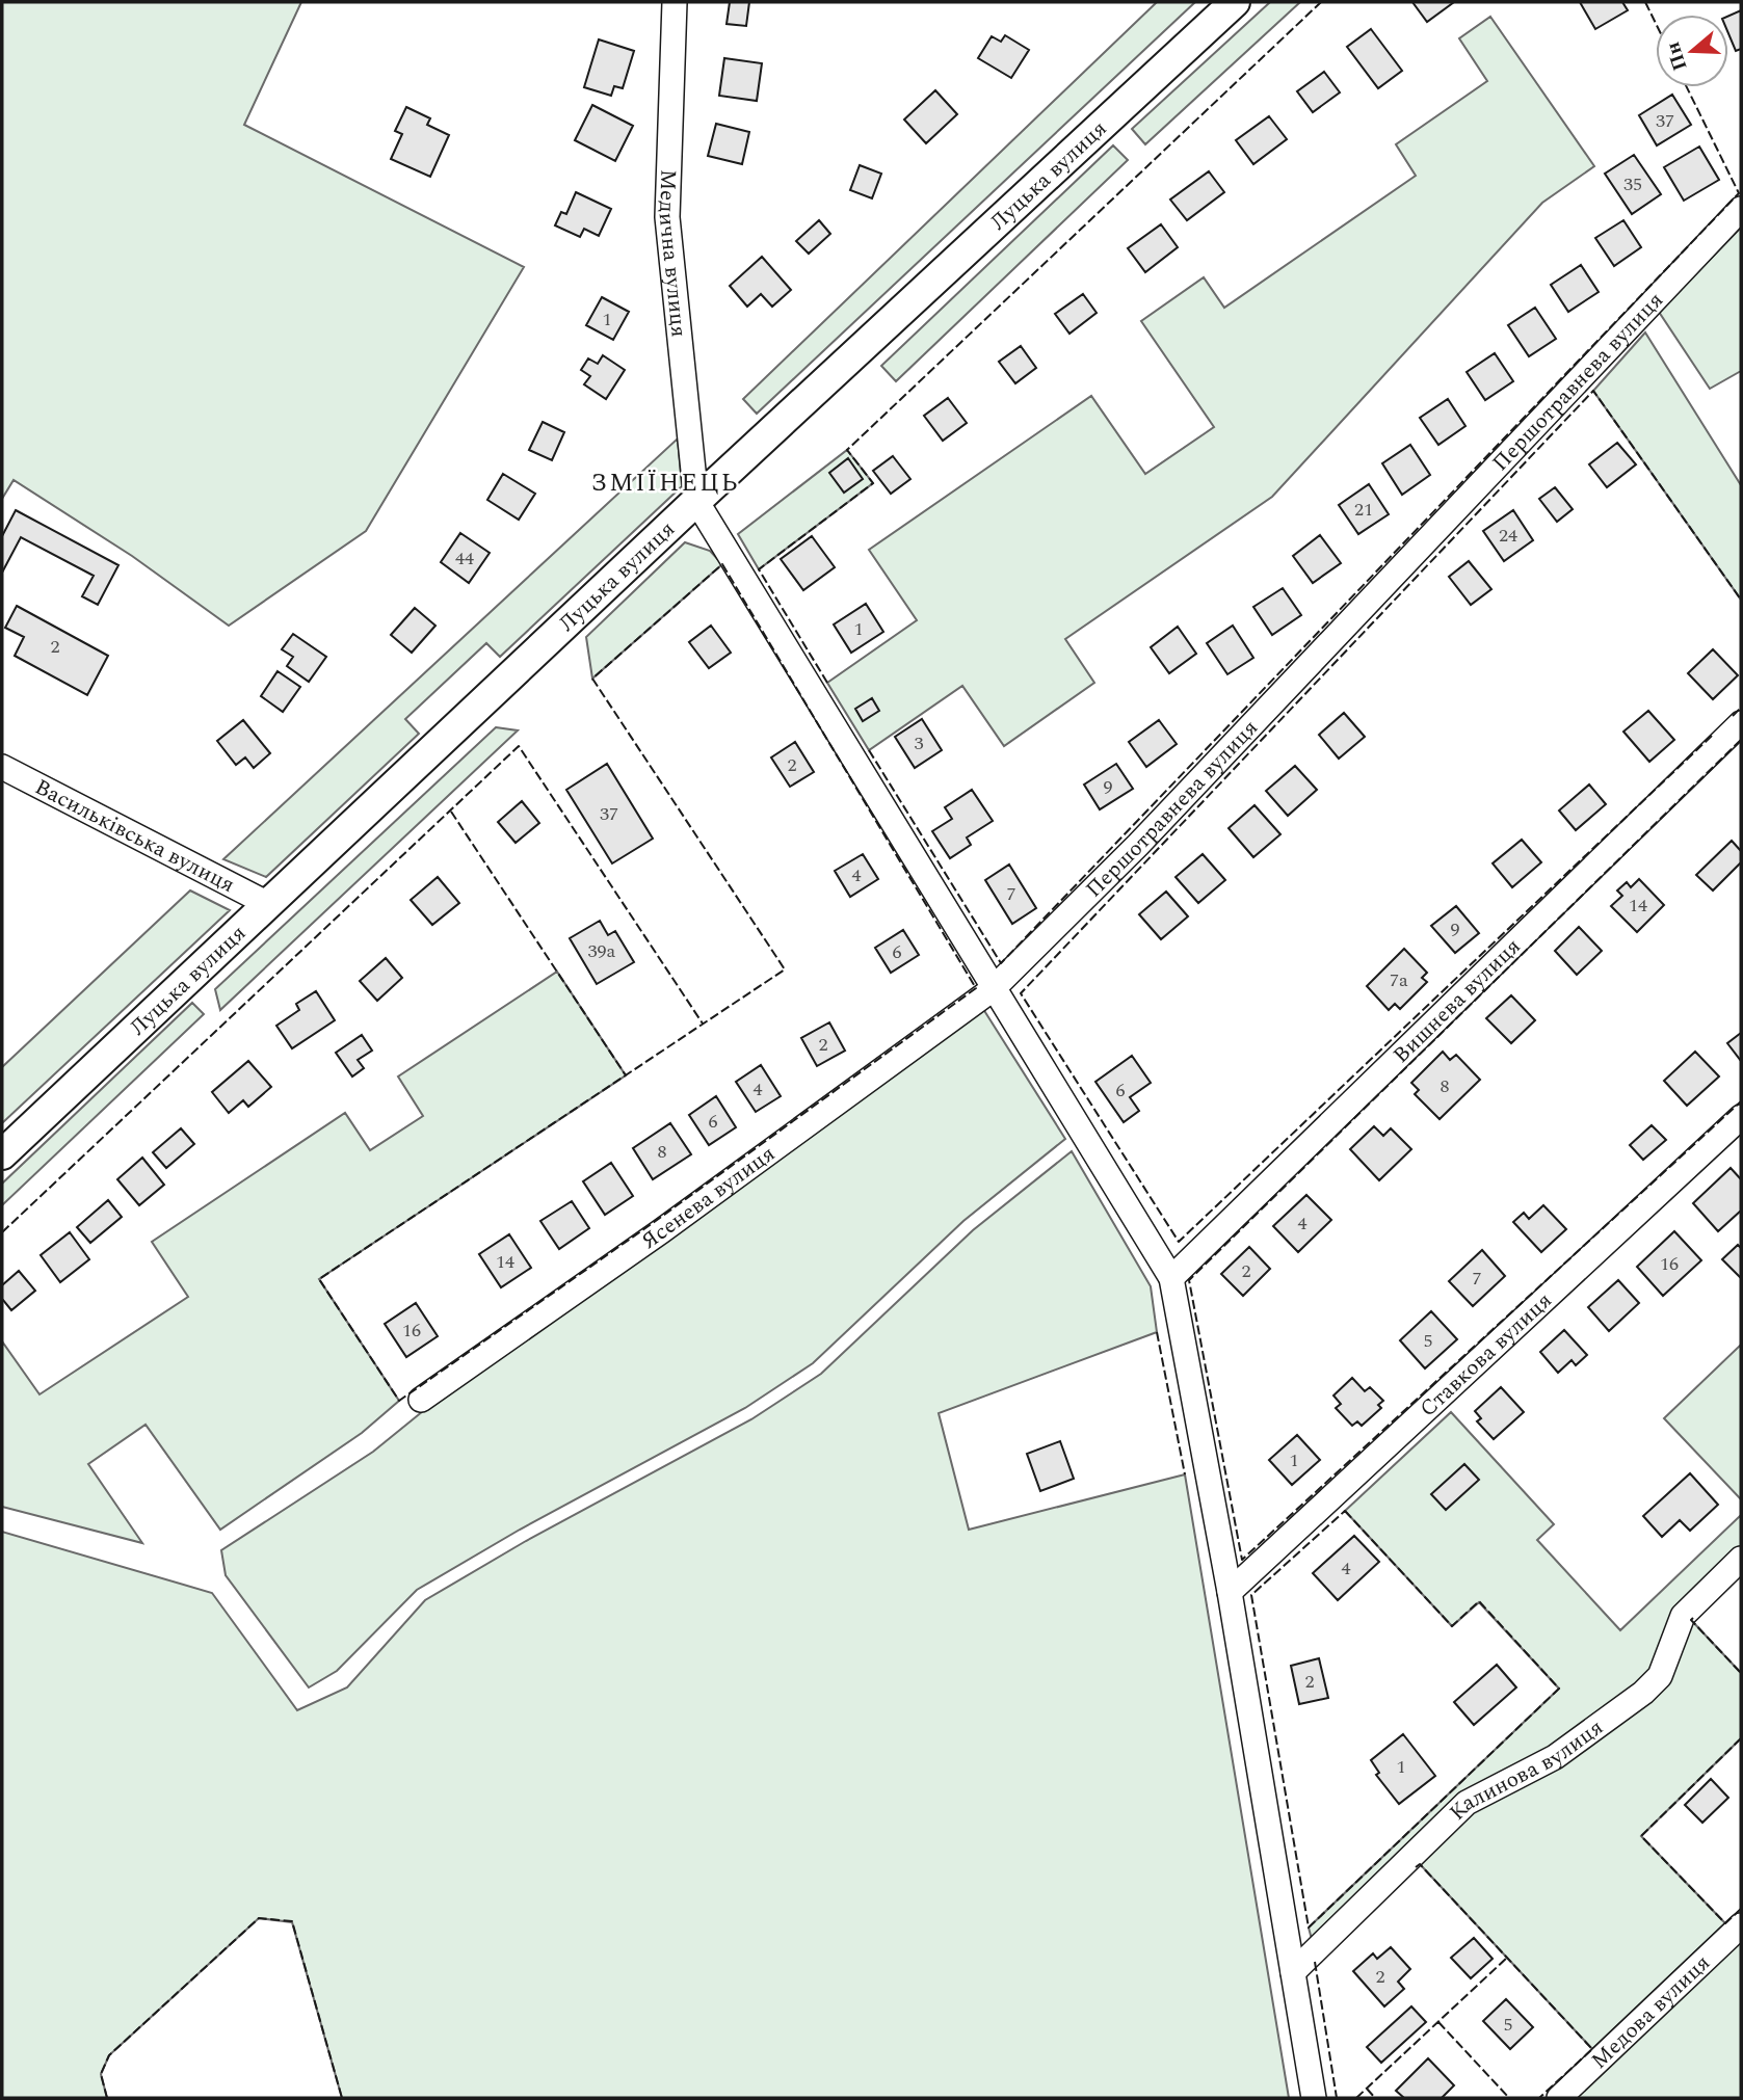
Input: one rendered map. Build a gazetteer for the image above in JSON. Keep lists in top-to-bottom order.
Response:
{
  "streets": {
    "main road": ["Луцька вулиця"],
    "street": [
      "Медична вулиця",
      "Першотравнева вулиця",
      "Васильківська вулиця",
      "Вишнева вулиця",
      "Ясенева вулиця",
      "Ставкова вулиця",
      "Калинова вулиця",
      "Медова вулиця"
    ]
  },
  "crossings": [
    ["Луцька вулиця", "Медична вулиця"],
    ["Луцька вулиця", "Васильківська вулиця"],
    ["Першотравнева вулиця", "Ясенева вулиця"]
  ],
  "districts": ["ЗМІЇНЕЦЬ"],
  "house_numbers": [
    "37",
    "35",
    "1",
    "21",
    "24",
    "44",
    "1",
    "2",
    "3",
    "2",
    "9",
    "37",
    "4",
    "7",
    "14",
    "9",
    "39а",
    "6",
    "7а",
    "2",
    "8",
    "4",
    "6",
    "6",
    "8",
    "4",
    "14",
    "16",
    "2",
    "7",
    "16",
    "5",
    "1",
    "4",
    "2",
    "1",
    "2",
    "5"
  ],
  "north": "left"
}
